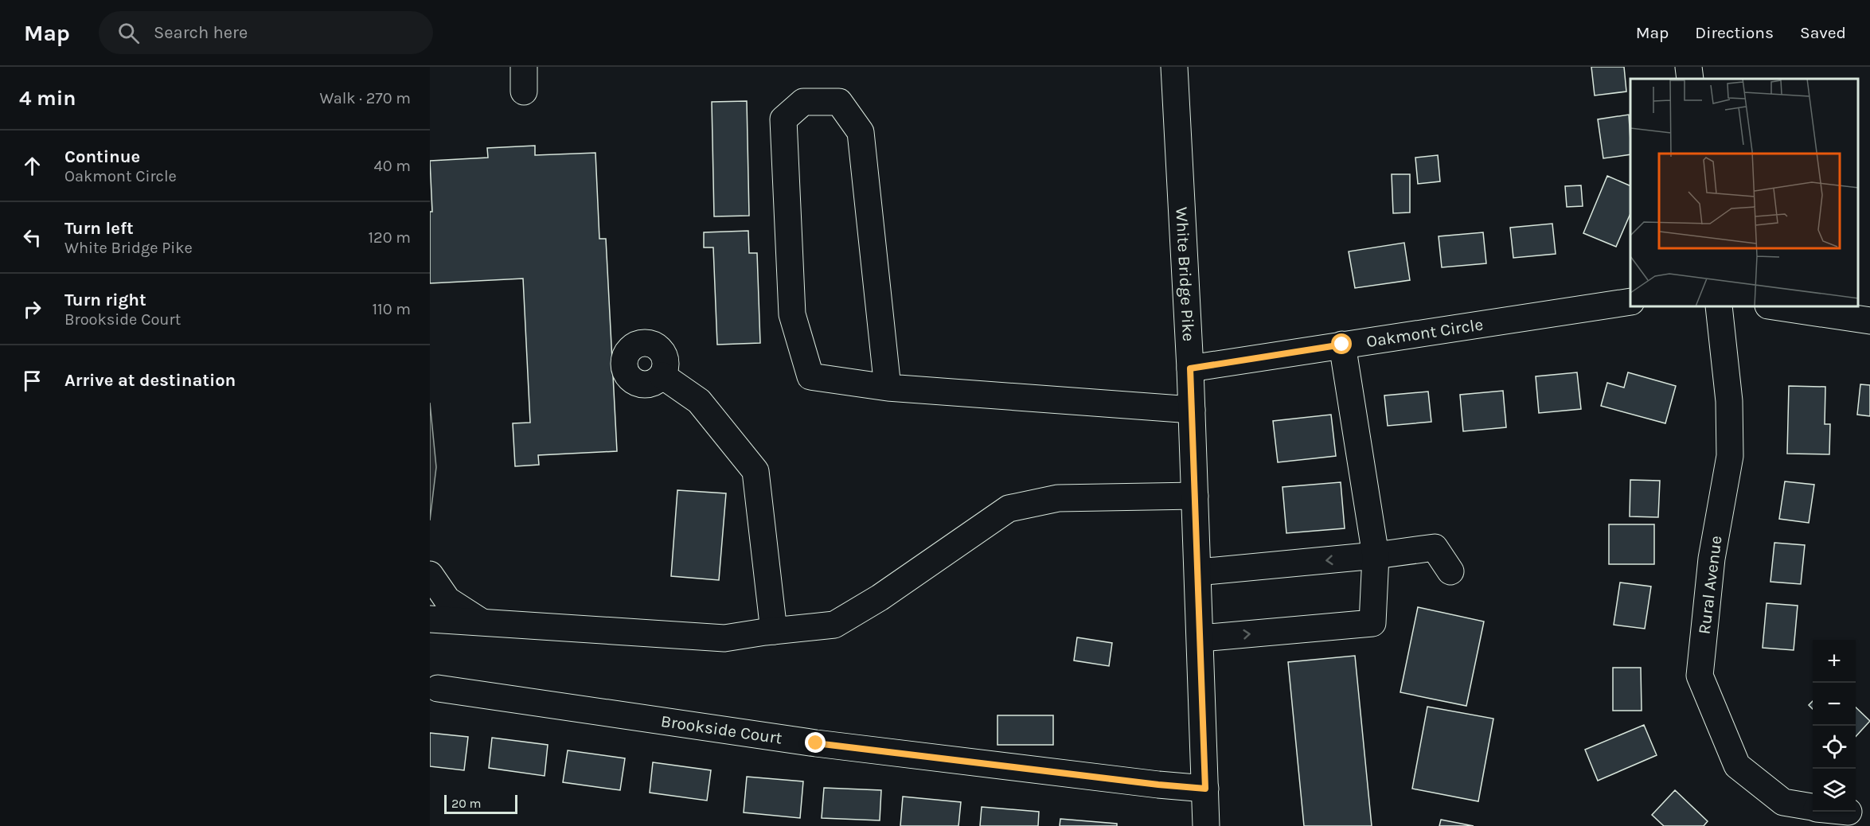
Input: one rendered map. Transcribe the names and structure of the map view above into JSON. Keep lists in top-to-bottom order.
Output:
{
  "streets": {
    "street": [
      "White Bridge Pike",
      "Oakmont Circle",
      "Rural Avenue",
      "Brookside Court"
    ]
  },
  "crossings": [
    ["White Bridge Pike", "Oakmont Circle"],
    ["White Bridge Pike", "Brookside Court"]
  ],
  "scale_bar": "20 m",
  "page": {
    "header": "Map",
    "search": "Search here",
    "nav": ["Map", "Directions", "Saved"],
    "heading": ["4 min", "Walk · 270 m"],
    "list": [
      ["Continue", "Oakmont Circle", "40 m"],
      ["Turn left", "White Bridge Pike", "120 m"],
      ["Turn right", "Brookside Court", "110 m"],
      "Arrive at destination"
    ],
    "map_buttons": ["+", "−"],
    "scale": "20 m"
  }
}
